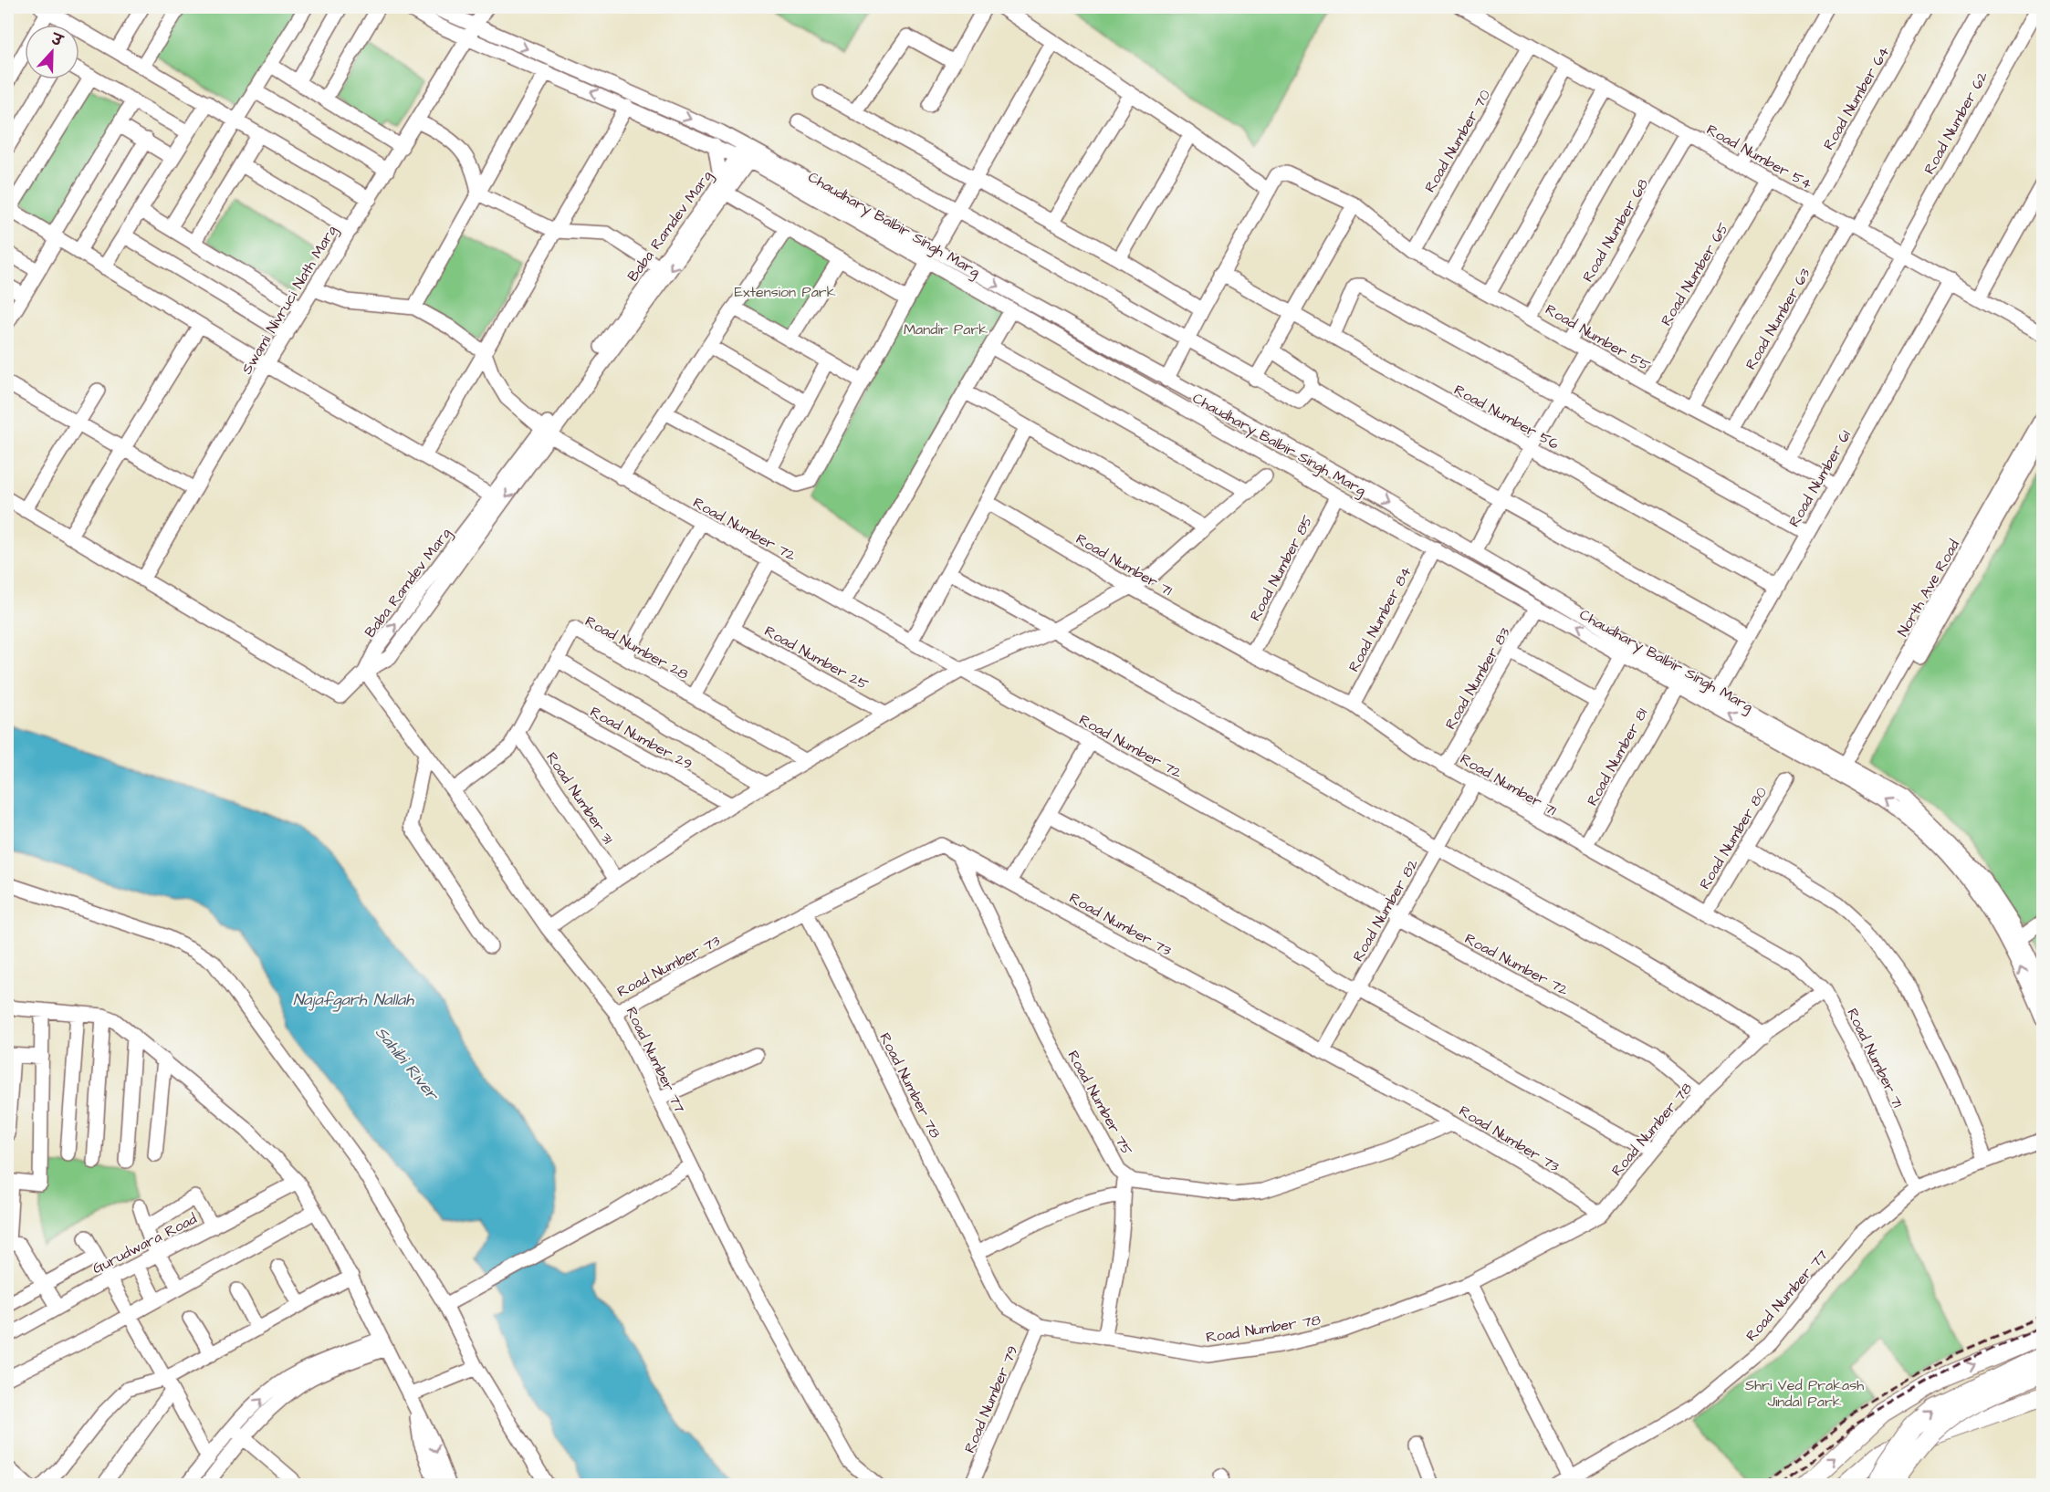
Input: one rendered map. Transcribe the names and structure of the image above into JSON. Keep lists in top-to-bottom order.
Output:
{
  "streets": {
    "street": [
      "Road Number 64",
      "Road Number 62",
      "Road Number 70",
      "Road Number 54",
      "Chaudhary Balbir Singh Marg",
      "Baba Ramdev Marg",
      "Road Number 68",
      "Road Number 65",
      "Swami Nivruci Nath Marg",
      "Road Number 63",
      "Road Number 55",
      "Road Number 56",
      "Road Number 61",
      "Road Number 72",
      "Road Number 71",
      "Road Number 85",
      "North Ave Road",
      "Road Number 84",
      "Road Number 28",
      "Road Number 25",
      "Road Number 83",
      "Road Number 29",
      "Road Number 81",
      "Road Number 31",
      "Road Number 80",
      "Road Number 82",
      "Road Number 73",
      "Road Number 77",
      "Road Number 78",
      "Road Number 75",
      "Gurudwara Road",
      "Road Number 79"
    ]
  },
  "crossings": [
    ["Road Number 64", "Road Number 54"],
    ["Road Number 64", "Road Number 55"],
    ["Road Number 62", "Road Number 54"],
    ["Road Number 62", "Road Number 55"],
    ["Road Number 70", "Road Number 54"],
    ["Road Number 70", "Road Number 55"],
    ["Road Number 54", "Road Number 68"],
    ["Road Number 54", "Road Number 65"],
    ["Road Number 54", "Road Number 63"],
    ["Road Number 54", "Road Number 61"],
    ["Chaudhary Balbir Singh Marg", "Baba Ramdev Marg"],
    ["Chaudhary Balbir Singh Marg", "Swami Nivruci Nath Marg"],
    ["Chaudhary Balbir Singh Marg", "Road Number 55"],
    ["Chaudhary Balbir Singh Marg", "Road Number 61"],
    ["Chaudhary Balbir Singh Marg", "Road Number 85"],
    ["Chaudhary Balbir Singh Marg", "North Ave Road"],
    ["Chaudhary Balbir Singh Marg", "Road Number 84"],
    ["Chaudhary Balbir Singh Marg", "Road Number 83"],
    ["Chaudhary Balbir Singh Marg", "Road Number 81"],
    ["Baba Ramdev Marg", "Road Number 72"],
    ["Baba Ramdev Marg", "Road Number 77"],
    ["Road Number 68", "Road Number 55"],
    ["Road Number 65", "Road Number 55"],
    ["Road Number 63", "Road Number 55"],
    ["Road Number 55", "Road Number 56"],
    ["Road Number 55", "Road Number 61"],
    ["Road Number 56", "Road Number 61"],
    ["Road Number 72", "Road Number 82"],
    ["Road Number 72", "Road Number 78"],
    ["Road Number 71", "Road Number 85"],
    ["Road Number 71", "Road Number 84"],
    ["Road Number 71", "Road Number 83"],
    ["Road Number 71", "Road Number 81"],
    ["Road Number 71", "Road Number 80"],
    ["Road Number 71", "Road Number 82"],
    ["Road Number 71", "Road Number 77"],
    ["Road Number 71", "Road Number 78"],
    ["Road Number 28", "Road Number 29"],
    ["Road Number 28", "Road Number 31"],
    ["Road Number 28", "Road Number 77"],
    ["Road Number 82", "Road Number 73"],
    ["Road Number 73", "Road Number 77"],
    ["Road Number 73", "Road Number 78"],
    ["Road Number 73", "Road Number 75"],
    ["Road Number 78", "Road Number 79"]
  ],
  "water": ["Najafgarh Nallah", "Sahibi River"],
  "parks": ["Extension Park", "Mandir Park", "Shri Ved Prakash Jindal Park"],
  "north": "top"
}
